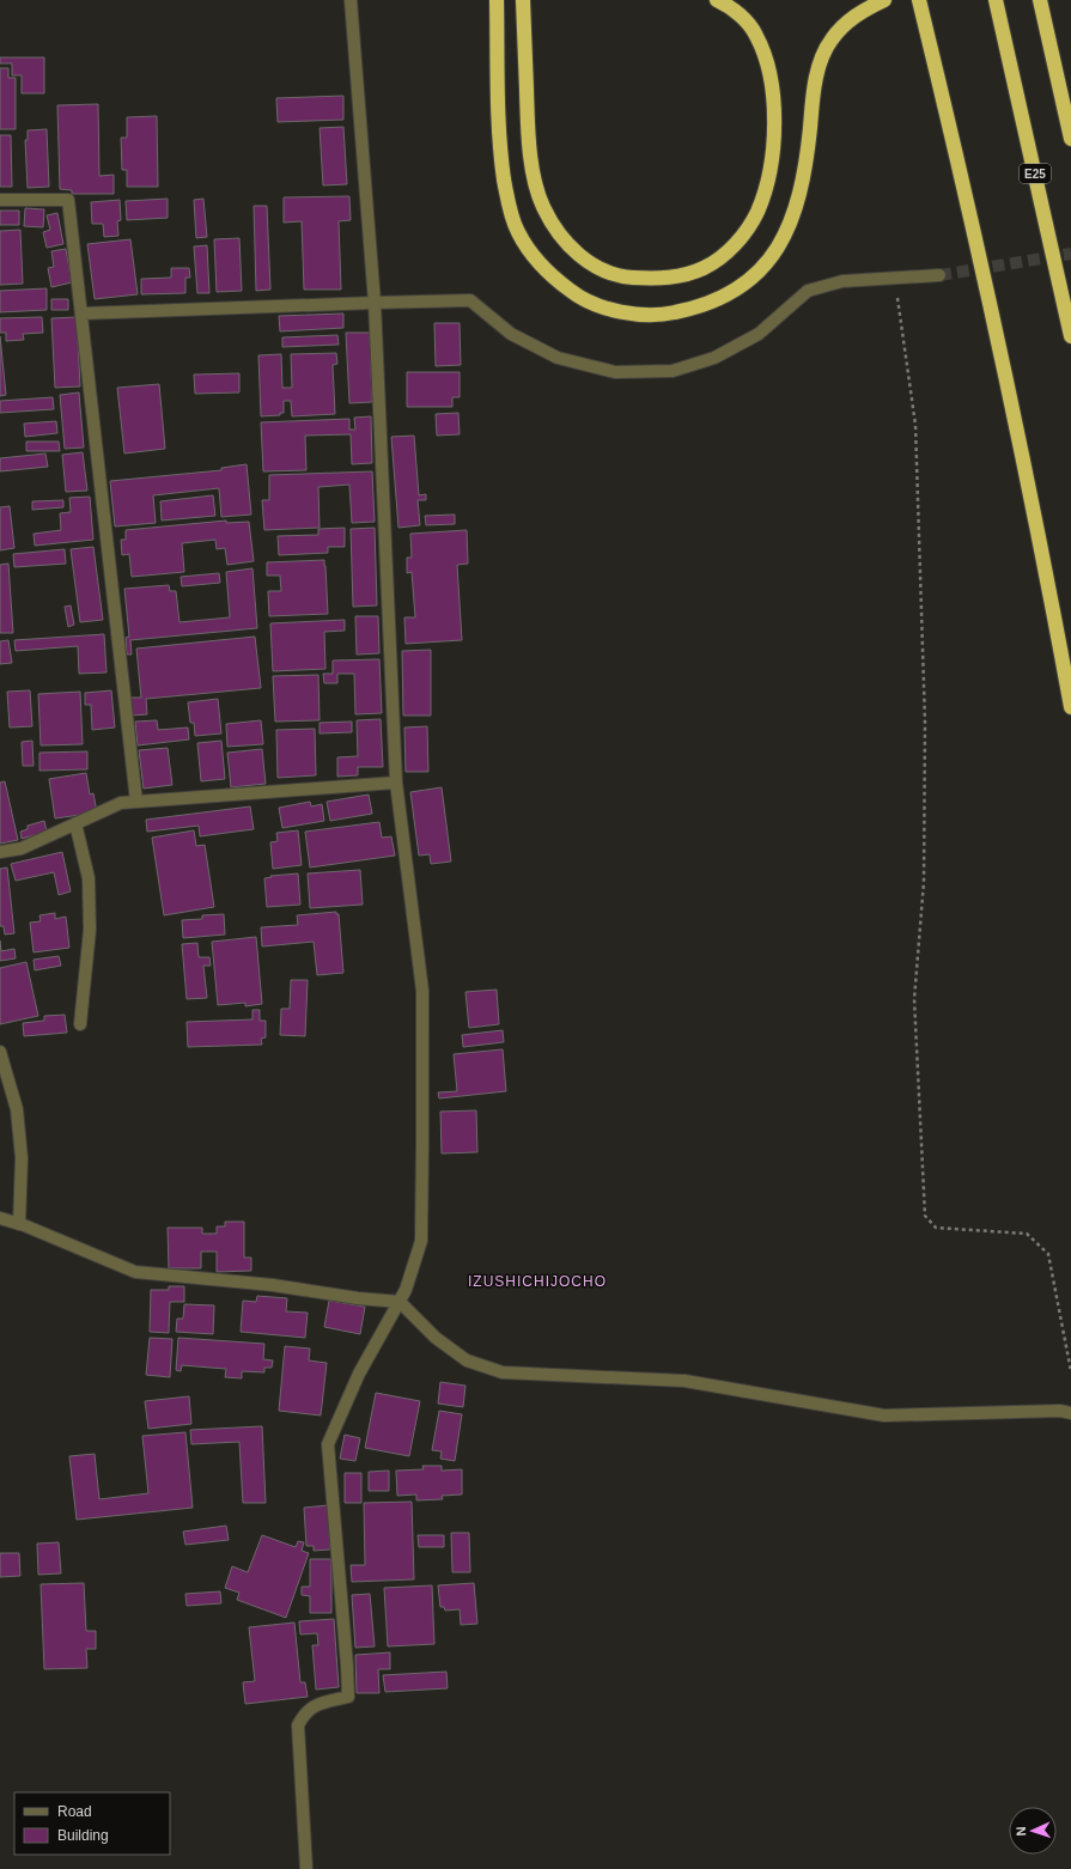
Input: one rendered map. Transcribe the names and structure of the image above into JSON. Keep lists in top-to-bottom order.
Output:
{
  "streets": {
    "highway": ["E25"]
  },
  "districts": ["IZUSHICHIJOCHO"],
  "legend": ["Road", "Building"],
  "north": "left"
}
